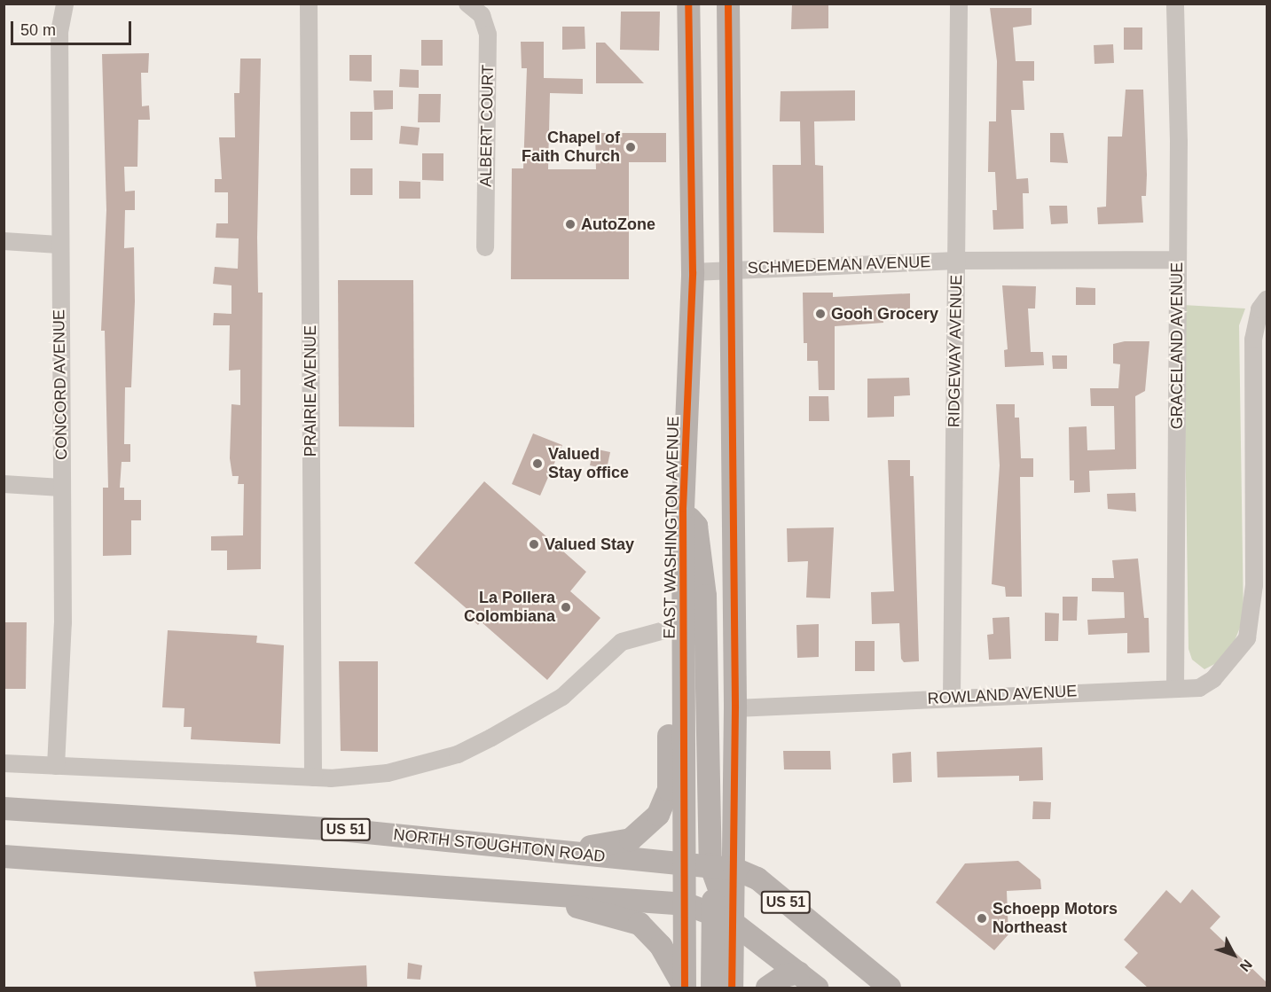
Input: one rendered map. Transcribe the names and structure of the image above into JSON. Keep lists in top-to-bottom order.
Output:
{
  "streets": {
    "main road": ["EAST WASHINGTON AVENUE", "US 51", "NORTH STOUGHTON ROAD"],
    "street": [
      "ALBERT COURT",
      "SCHMEDEMAN AVENUE",
      "GRACELAND AVENUE",
      "RIDGEWAY AVENUE",
      "CONCORD AVENUE",
      "PRAIRIE AVENUE",
      "ROWLAND AVENUE"
    ]
  },
  "crossings": [
    ["SCHMEDEMAN AVENUE", "GRACELAND AVENUE"],
    ["SCHMEDEMAN AVENUE", "RIDGEWAY AVENUE"],
    ["SCHMEDEMAN AVENUE", "EAST WASHINGTON AVENUE"],
    ["GRACELAND AVENUE", "ROWLAND AVENUE"],
    ["RIDGEWAY AVENUE", "ROWLAND AVENUE"],
    ["EAST WASHINGTON AVENUE", "US 51"],
    ["EAST WASHINGTON AVENUE", "NORTH STOUGHTON ROAD"]
  ],
  "places": [
    "Chapel of Faith Church",
    "AutoZone",
    "Gooh Grocery",
    "Valued Stay office",
    "Valued Stay",
    "La Pollera Colombiana",
    "Schoepp Motors Northeast"
  ],
  "scale_bar": "50 m",
  "north": "bottom right"
}
